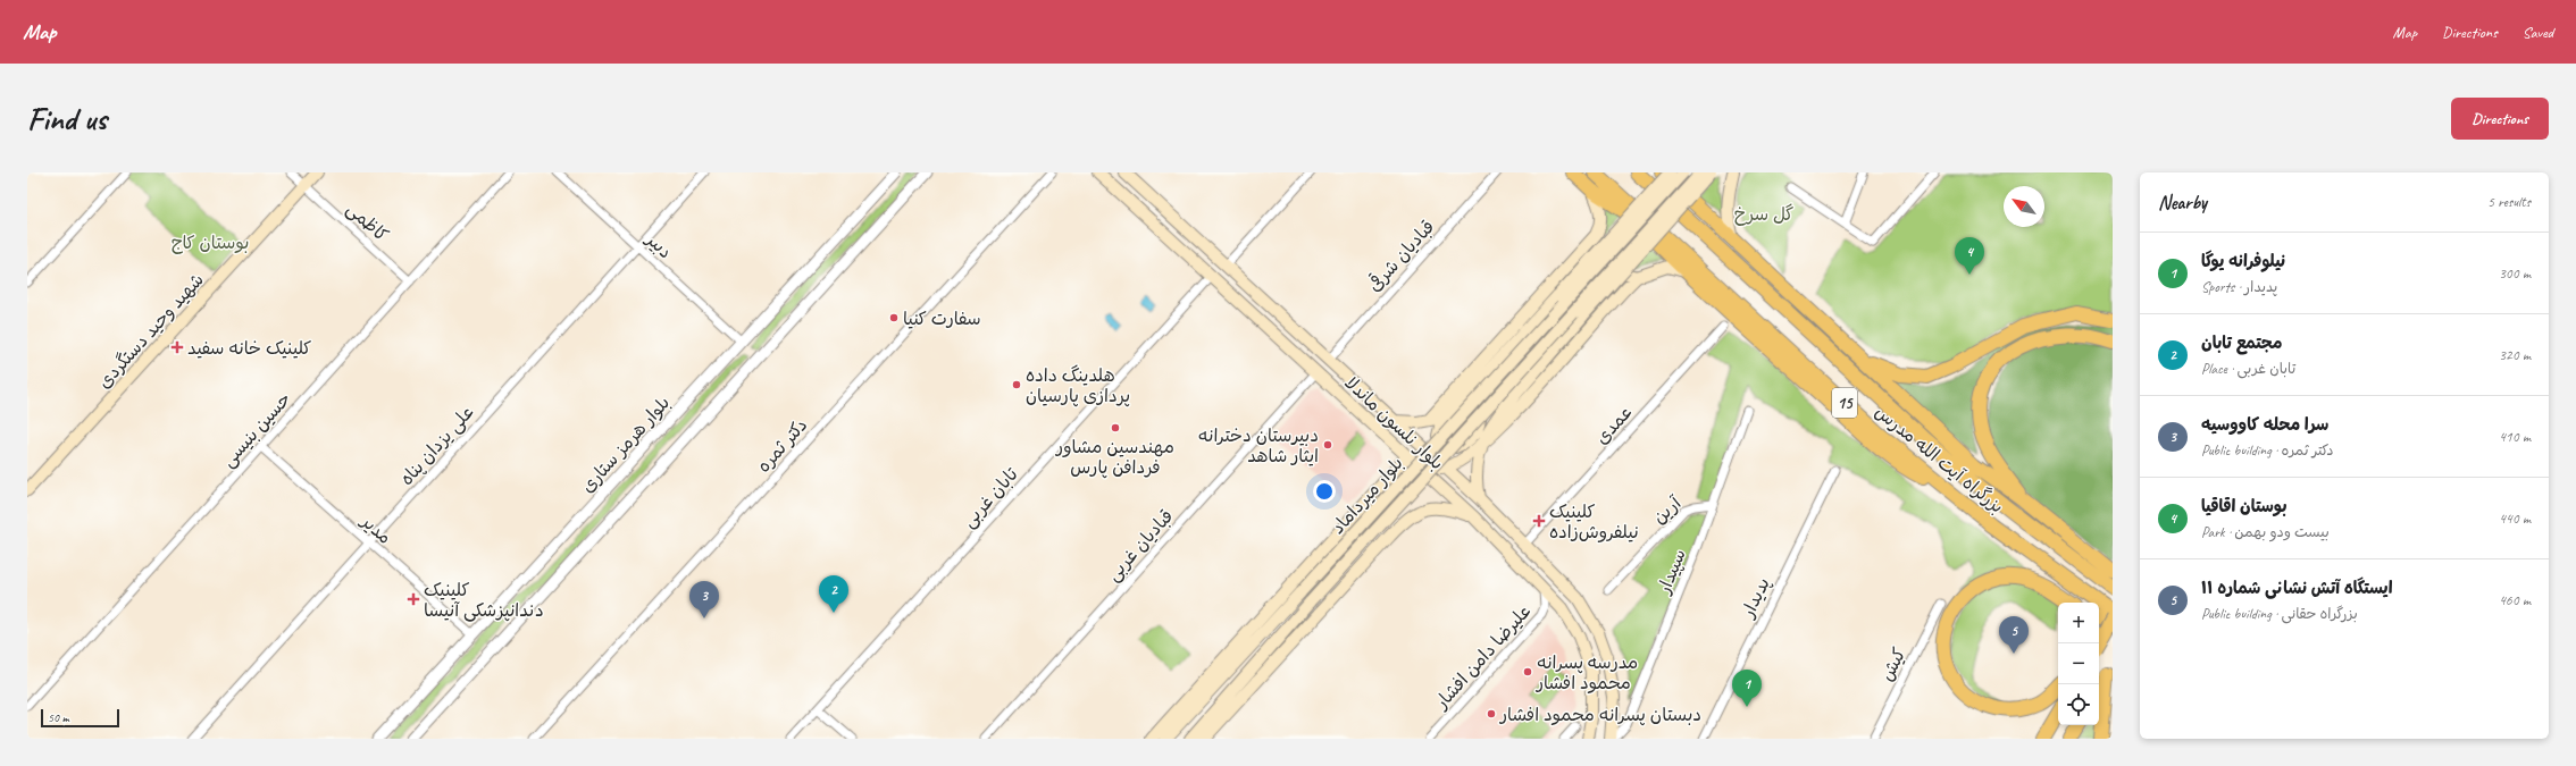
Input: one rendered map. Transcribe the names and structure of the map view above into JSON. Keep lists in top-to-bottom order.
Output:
{
  "streets": {
    "highway": ["15", "بزرگراه آیت الله مدرس"],
    "main road": ["شهید وحید دستگردی", "بلوار نلسون ماندلا", "بلوار میرداماد"],
    "street": [
      "کاظمی",
      "دبیر",
      "قبادیان شرقی",
      "عمدی",
      "حسین بنیسی",
      "بلوار هرمز ستاری",
      "علی یزدان پناه",
      "دکتر ثمره",
      "تابان غربی",
      "آرین",
      "مدیر",
      "قبادیان غربی",
      "سپیدار",
      "پدیدار",
      "علیرضا دامن افشار",
      "کیش"
    ]
  },
  "crossings": [
    ["کاظمی", "شهید وحید دستگردی"],
    ["کاظمی", "حسین بنیسی"],
    ["دبیر", "بلوار هرمز ستاری"],
    ["دبیر", "علی یزدان پناه"],
    ["قبادیان شرقی", "بلوار نلسون ماندلا"],
    ["بلوار نلسون ماندلا", "عمدی"],
    ["بلوار نلسون ماندلا", "تابان غربی"],
    ["بلوار نلسون ماندلا", "قبادیان غربی"],
    ["بلوار نلسون ماندلا", "سپیدار"],
    ["بلوار نلسون ماندلا", "علیرضا دامن افشار"],
    ["حسین بنیسی", "مدیر"],
    ["بلوار هرمز ستاری", "مدیر"],
    ["علی یزدان پناه", "مدیر"],
    ["آرین", "سپیدار"]
  ],
  "parks": ["گل سرخ", "بوستان کاج"],
  "places": {
    "other": [
      "سفارت کنیا",
      "هلدینگ داده پردازی پارسیان",
      "مهندسین مشاور فردافن پارس",
      "دبیرستان دخترانه ایثار شاهد",
      "مدرسه پسرانه محمود افشار",
      "دبستان پسرانه محمود افشار"
    ],
    "health": ["کلینیک خانه سفید", "کلینیک نیلفروش‌زاده", "کلینیک دندانپزشکی آنیسا"]
  },
  "scale_bar": "50 m",
  "north": "top left",
  "page": {
    "header": "Map",
    "nav": ["Map", "Directions", "Saved"],
    "buttons": "Directions",
    "title": "Find us",
    "heading": ["Nearby", "5 results"],
    "list": [
      {
        "mark": "1",
        "name": "نیلوفرانه یوگا",
        "note": "Sports · پدیدار",
        "value": "300 m"
      },
      {
        "mark": "2",
        "name": "مجتمع تابان",
        "note": "Place · تابان غربی",
        "value": "320 m"
      },
      {
        "mark": "3",
        "name": "سرا محله کاووسیه",
        "note": "Public building · دکتر ثمره",
        "value": "410 m"
      },
      {
        "mark": "4",
        "name": "بوستان اقاقیا",
        "note": "Park · بیست ودو بهمن",
        "value": "440 m"
      },
      {
        "mark": "5",
        "name": "ایستگاه آتش نشانی شماره ۱۱",
        "note": "Public building · بزرگراه حقانی",
        "value": "460 m"
      }
    ],
    "pins": [
      "4",
      "2",
      "3",
      "5",
      "1"
    ],
    "map_buttons": ["+", "−"],
    "scale": "50 m"
  }
}
